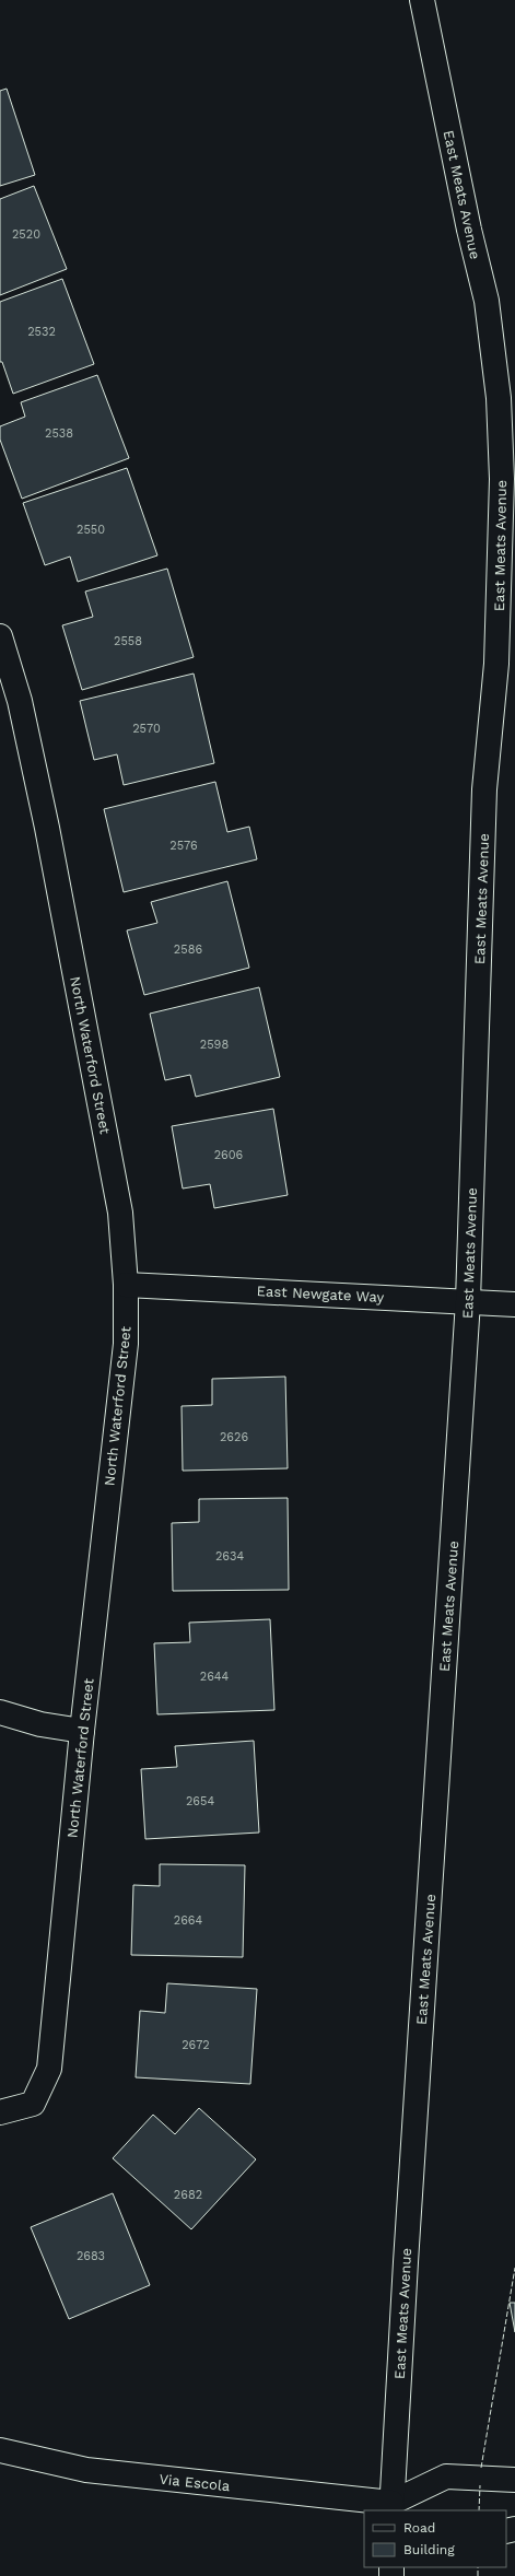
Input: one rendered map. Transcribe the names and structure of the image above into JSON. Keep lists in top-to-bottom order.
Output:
{
  "streets": {
    "street": [
      "East Meats Avenue",
      "North Waterford Street",
      "East Newgate Way",
      "Via Escola"
    ]
  },
  "crossings": [
    ["East Meats Avenue", "East Newgate Way"],
    ["East Meats Avenue", "Via Escola"],
    ["North Waterford Street", "East Newgate Way"]
  ],
  "house_numbers": [
    "2520",
    "2532",
    "2538",
    "2550",
    "2558",
    "2570",
    "2576",
    "2586",
    "2598",
    "2606",
    "2626",
    "2634",
    "2644",
    "2654",
    "2664",
    "2672",
    "2682",
    "2683"
  ],
  "legend": ["Road", "Building"]
}
